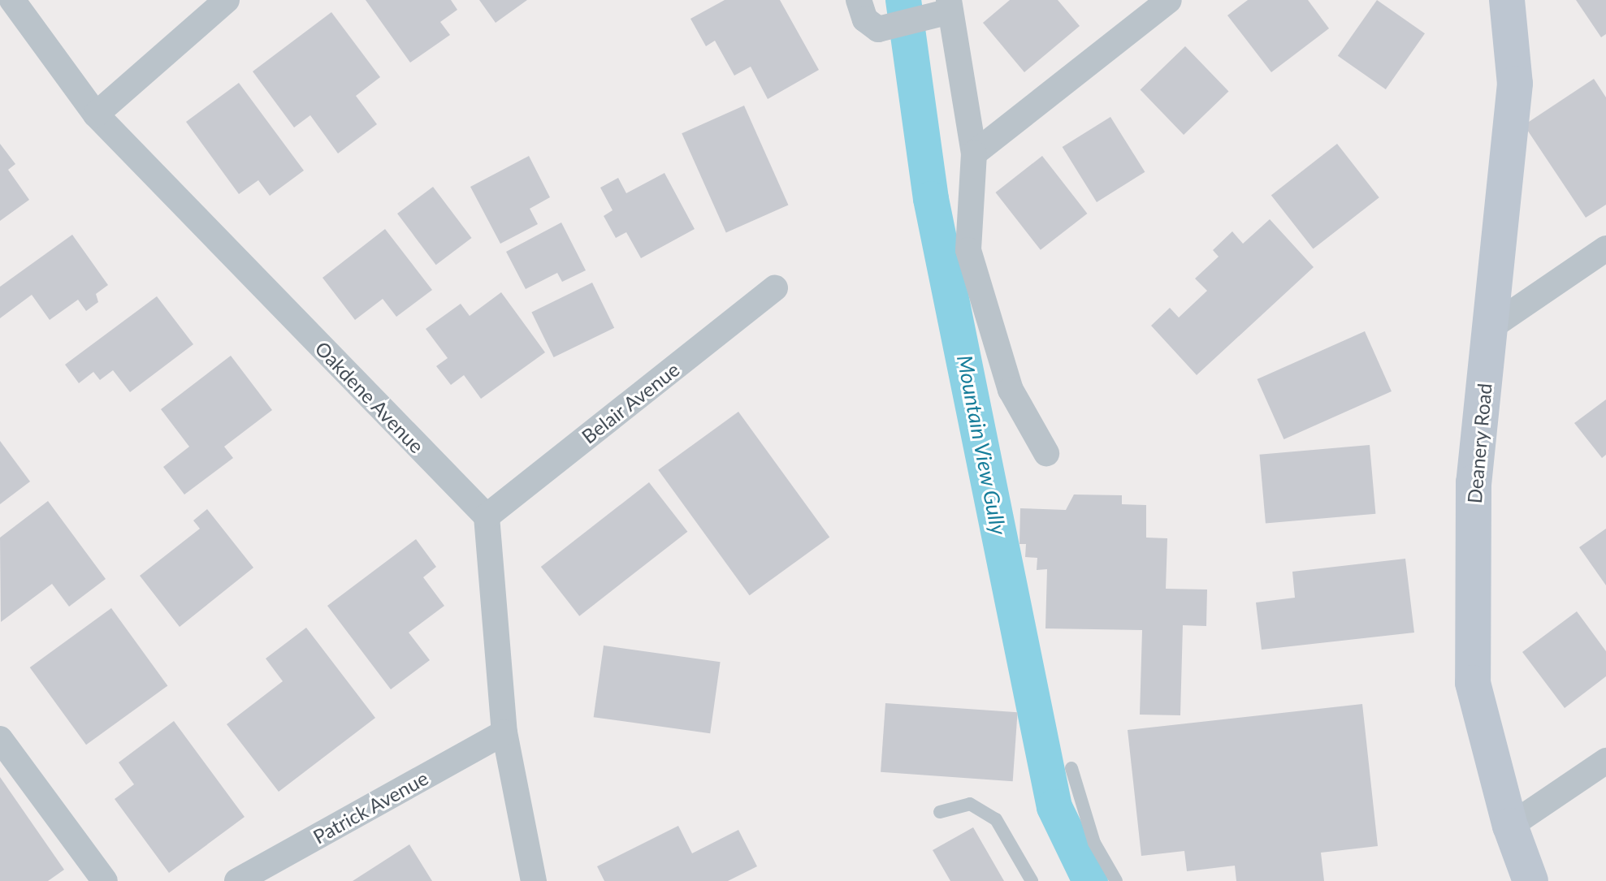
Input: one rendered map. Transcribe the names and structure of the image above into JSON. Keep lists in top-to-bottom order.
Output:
{
  "streets": {
    "street": [
      "Oakdene Avenue",
      "Belair Avenue",
      "Deanery Road",
      "Patrick Avenue"
    ]
  },
  "crossings": [
    ["Oakdene Avenue", "Belair Avenue"]
  ],
  "water": ["Mountain View Gully"]
}
